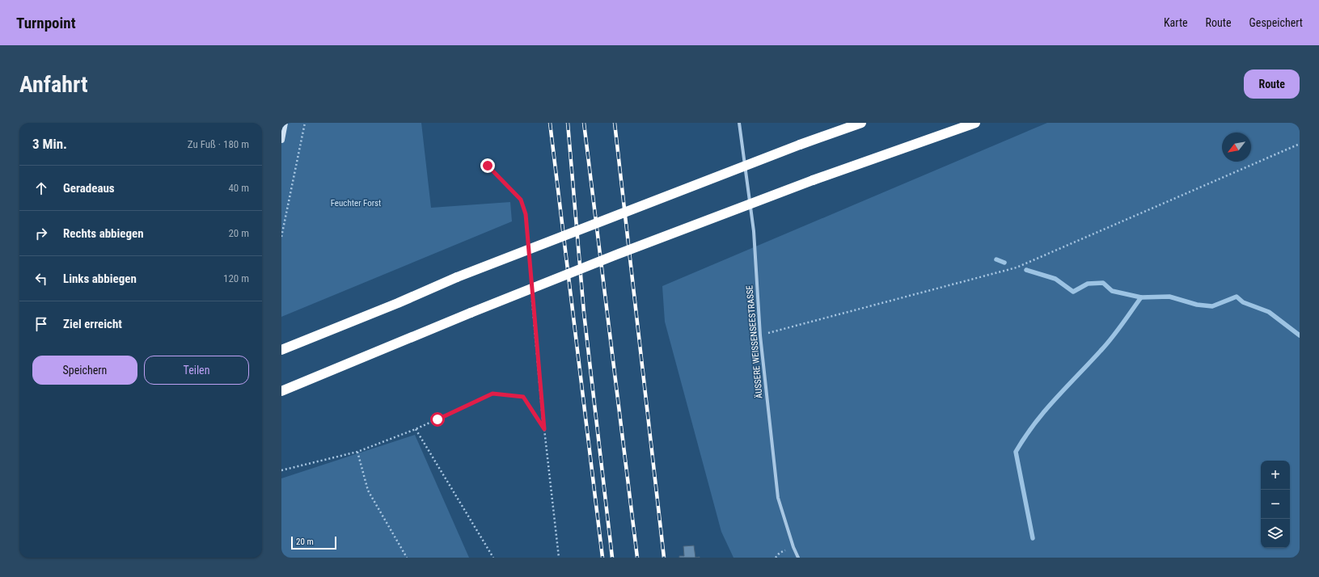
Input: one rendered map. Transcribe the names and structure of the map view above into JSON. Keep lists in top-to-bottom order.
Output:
{
  "streets": {
    "street": ["ÄUSSERE WEISSENSEESTRASSE"]
  },
  "parks": ["Feuchter Forst"],
  "scale_bar": "20 m",
  "north": "bottom left",
  "page": {
    "header": "Turnpoint",
    "nav": ["Karte", "Route", "Gespeichert"],
    "buttons": [
      "Route",
      ["Speichern", "Teilen"]
    ],
    "title": "Anfahrt",
    "heading": ["3 Min.", "Zu Fuß · 180 m"],
    "list": [
      ["Geradeaus", "40 m"],
      ["Rechts abbiegen", "20 m"],
      ["Links abbiegen", "120 m"],
      "Ziel erreicht"
    ],
    "map_buttons": ["+", "−"],
    "scale": "20 m"
  }
}
